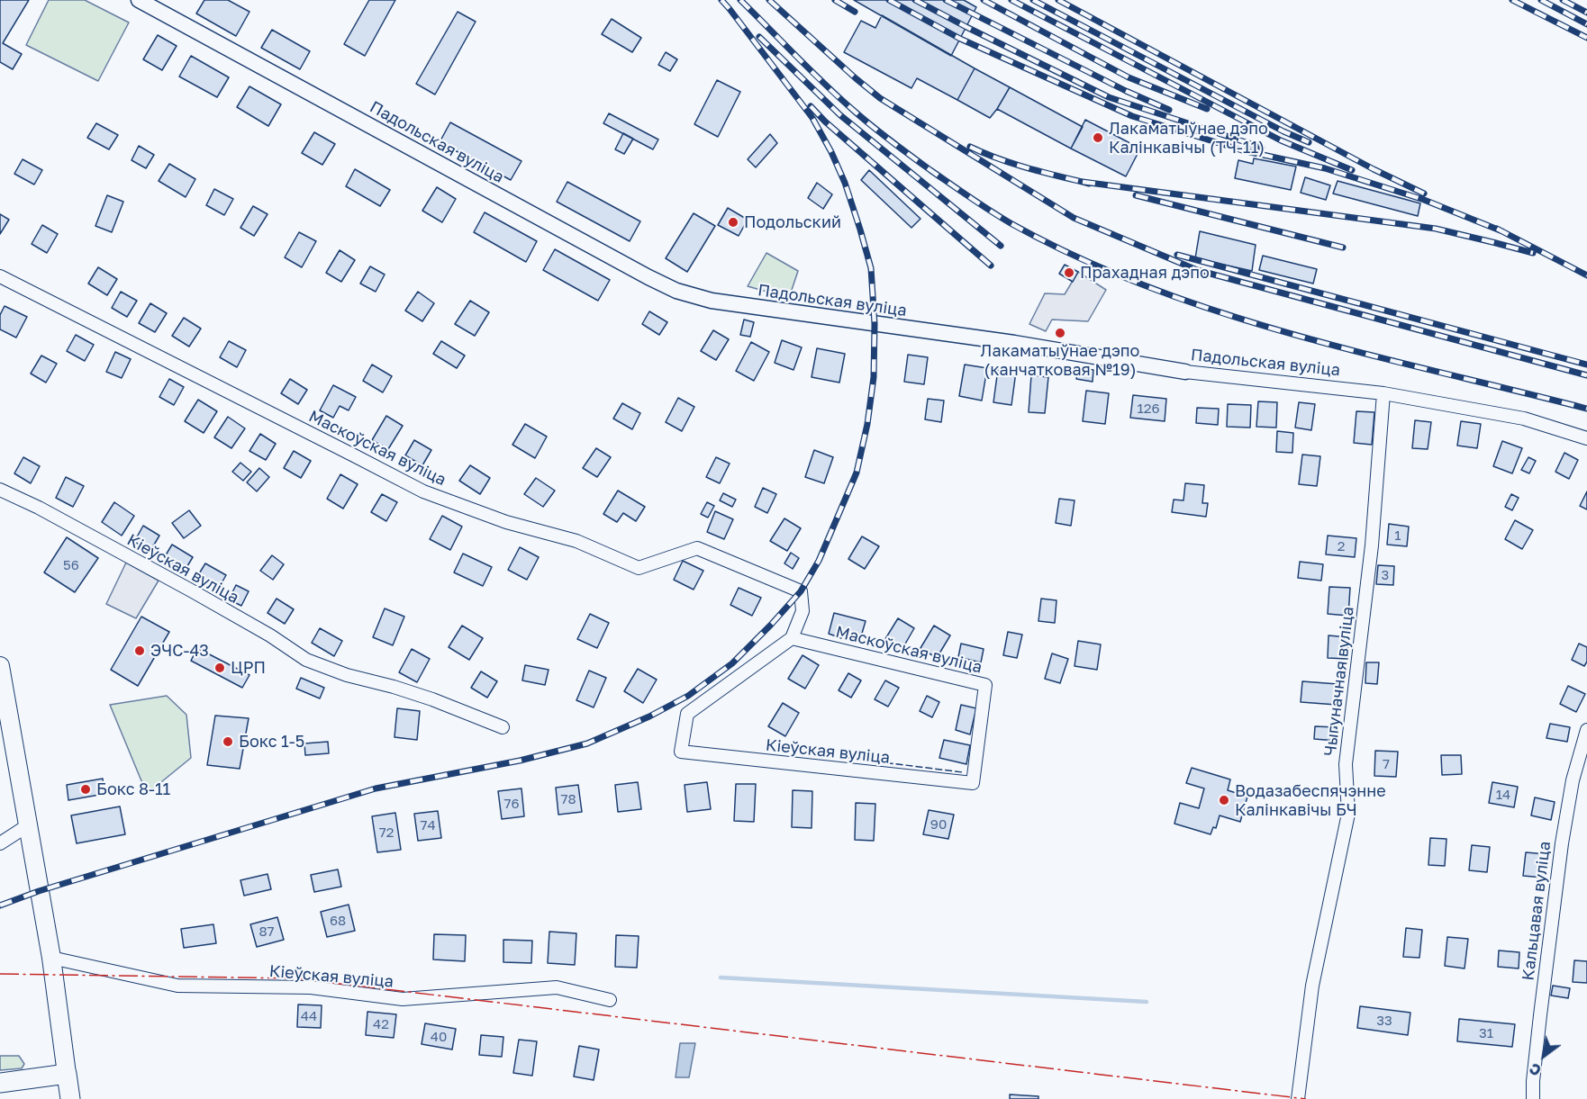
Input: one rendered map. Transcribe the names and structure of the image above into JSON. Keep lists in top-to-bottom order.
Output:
{
  "streets": {
    "street": [
      "Падольская вуліца",
      "Маскоўская вуліца",
      "Кіеўская вуліца",
      "Чыгуначная вуліца",
      "Кальцавая вуліца"
    ]
  },
  "crossings": [
    ["Падольская вуліца", "Чыгуначная вуліца"],
    ["Маскоўская вуліца", "Кіеўская вуліца"]
  ],
  "places": [
    "Лакаматыўнае дэпо Калінкавічы (ТЧ-11)",
    "Подольский",
    "Прахадная дэпо",
    "Лакаматыўнае дэпо (канчатковая №19)",
    "ЭЧС-43",
    "ЦРП",
    "Бокс 1-5",
    "Бокс 8-11",
    "Водазабеспячэнне Калінкавічы БЧ"
  ],
  "house_numbers": [
    "126",
    "1",
    "2",
    "56",
    "3",
    "7",
    "14",
    "78",
    "76",
    "90",
    "74",
    "72",
    "68",
    "87",
    "44",
    "33",
    "42",
    "31",
    "40"
  ],
  "north": "bottom left"
}
